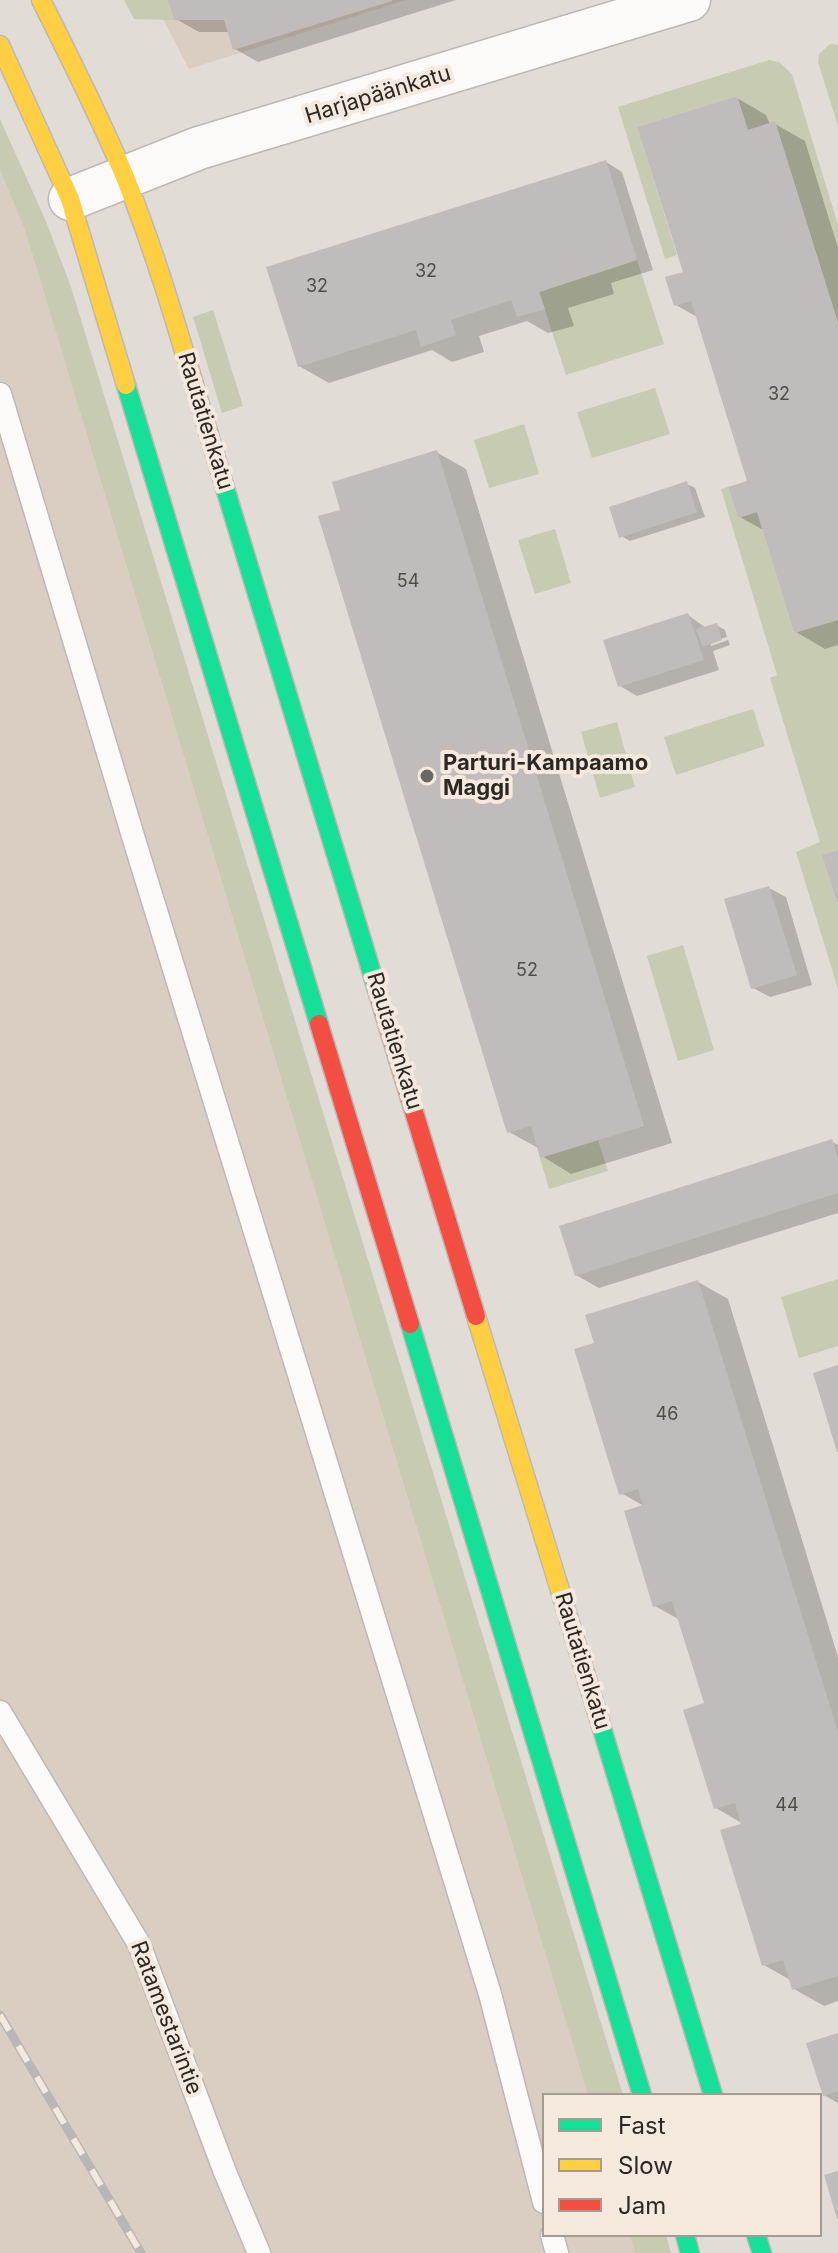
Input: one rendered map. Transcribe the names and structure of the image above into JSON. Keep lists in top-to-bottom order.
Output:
{
  "streets": {
    "main road": ["Rautatienkatu"],
    "street": ["Harjapäänkatu"],
    "lane": ["Ratamestarintie"]
  },
  "crossings": [
    ["Harjapäänkatu", "Rautatienkatu"]
  ],
  "places": ["Parturi-Kampaamo Maggi"],
  "house_numbers": [
    "32",
    "32",
    "32",
    "54",
    "52",
    "46",
    "44"
  ],
  "legend": ["Fast", "Slow", "Jam"]
}
